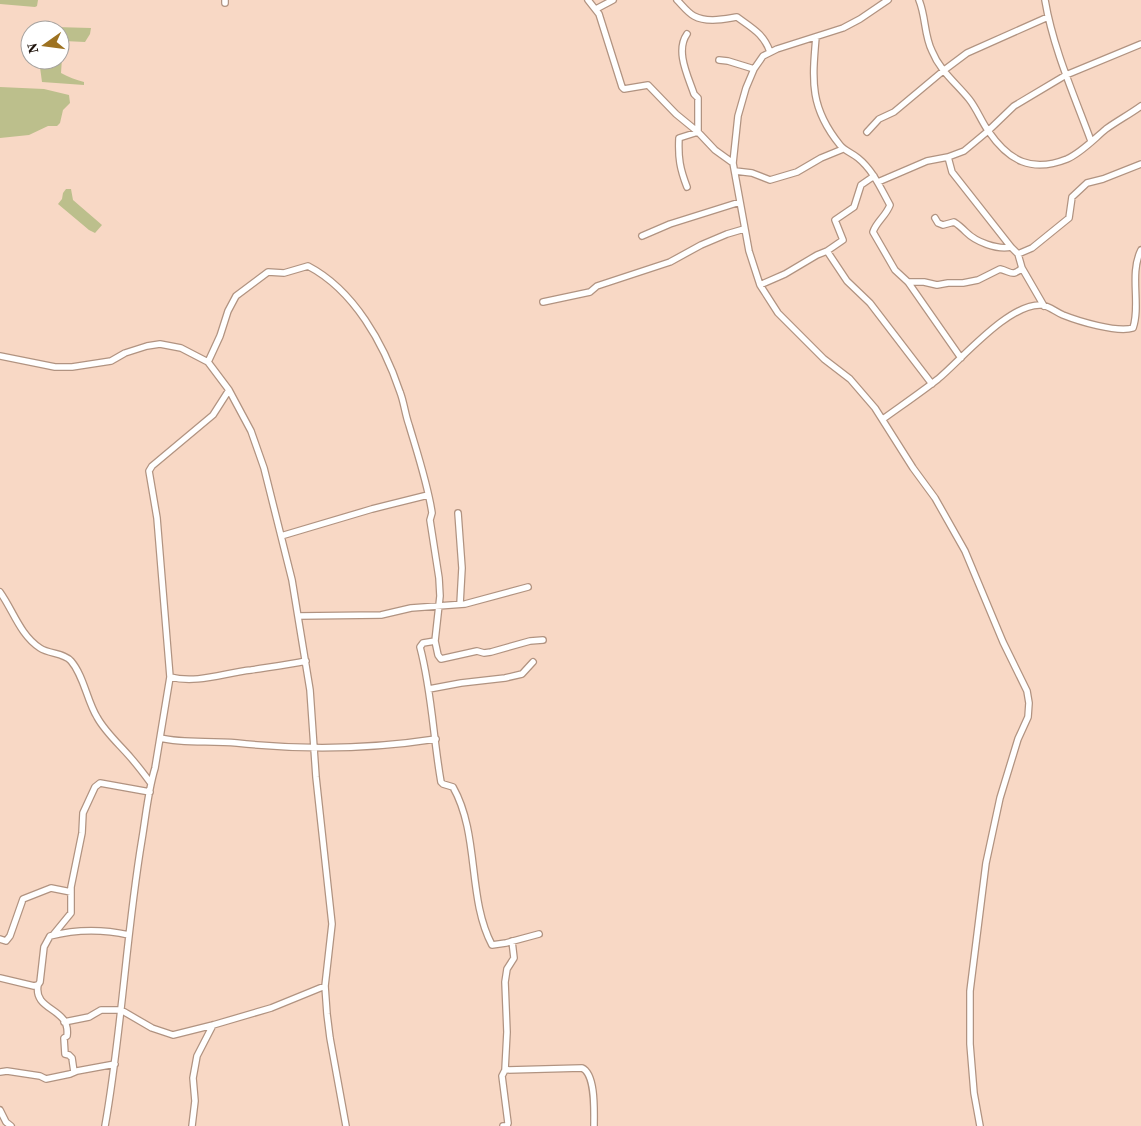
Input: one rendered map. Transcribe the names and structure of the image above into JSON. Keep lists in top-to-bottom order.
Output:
{
  "north": "left"
}
